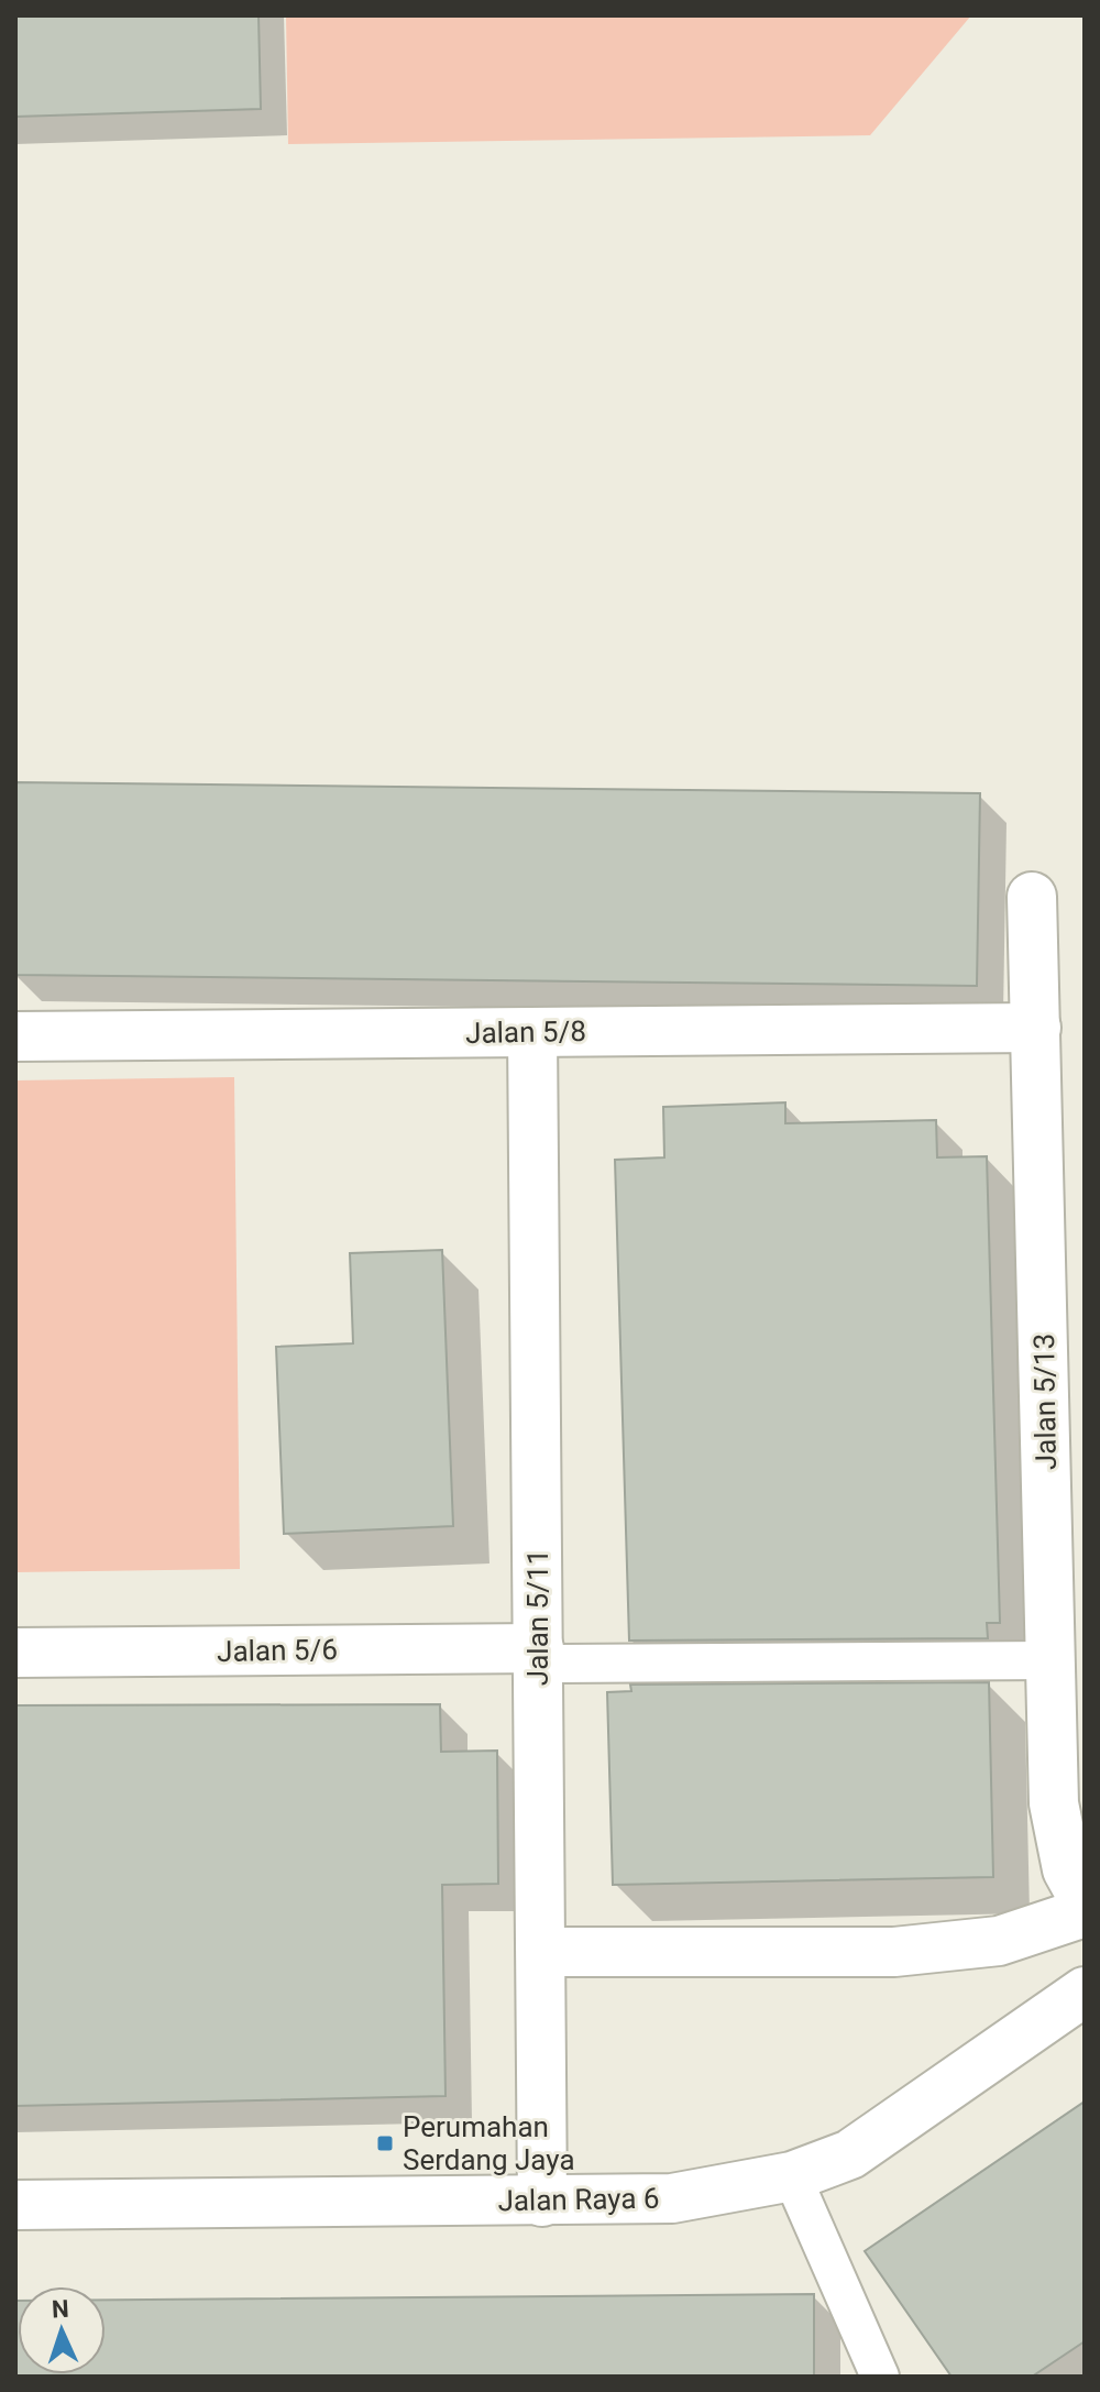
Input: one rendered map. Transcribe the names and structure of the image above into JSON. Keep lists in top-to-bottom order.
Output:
{
  "streets": {
    "street": [
      "Jalan 5/8",
      "Jalan 5/13",
      "Jalan 5/11",
      "Jalan 5/6",
      "Jalan Raya 6"
    ]
  },
  "crossings": [
    ["Jalan 5/8", "Jalan 5/13"],
    ["Jalan 5/8", "Jalan 5/11"],
    ["Jalan 5/11", "Jalan 5/6"],
    ["Jalan 5/11", "Jalan Raya 6"]
  ],
  "places": {
    "transit": ["Perumahan Serdang Jaya"]
  },
  "north": "top"
}
